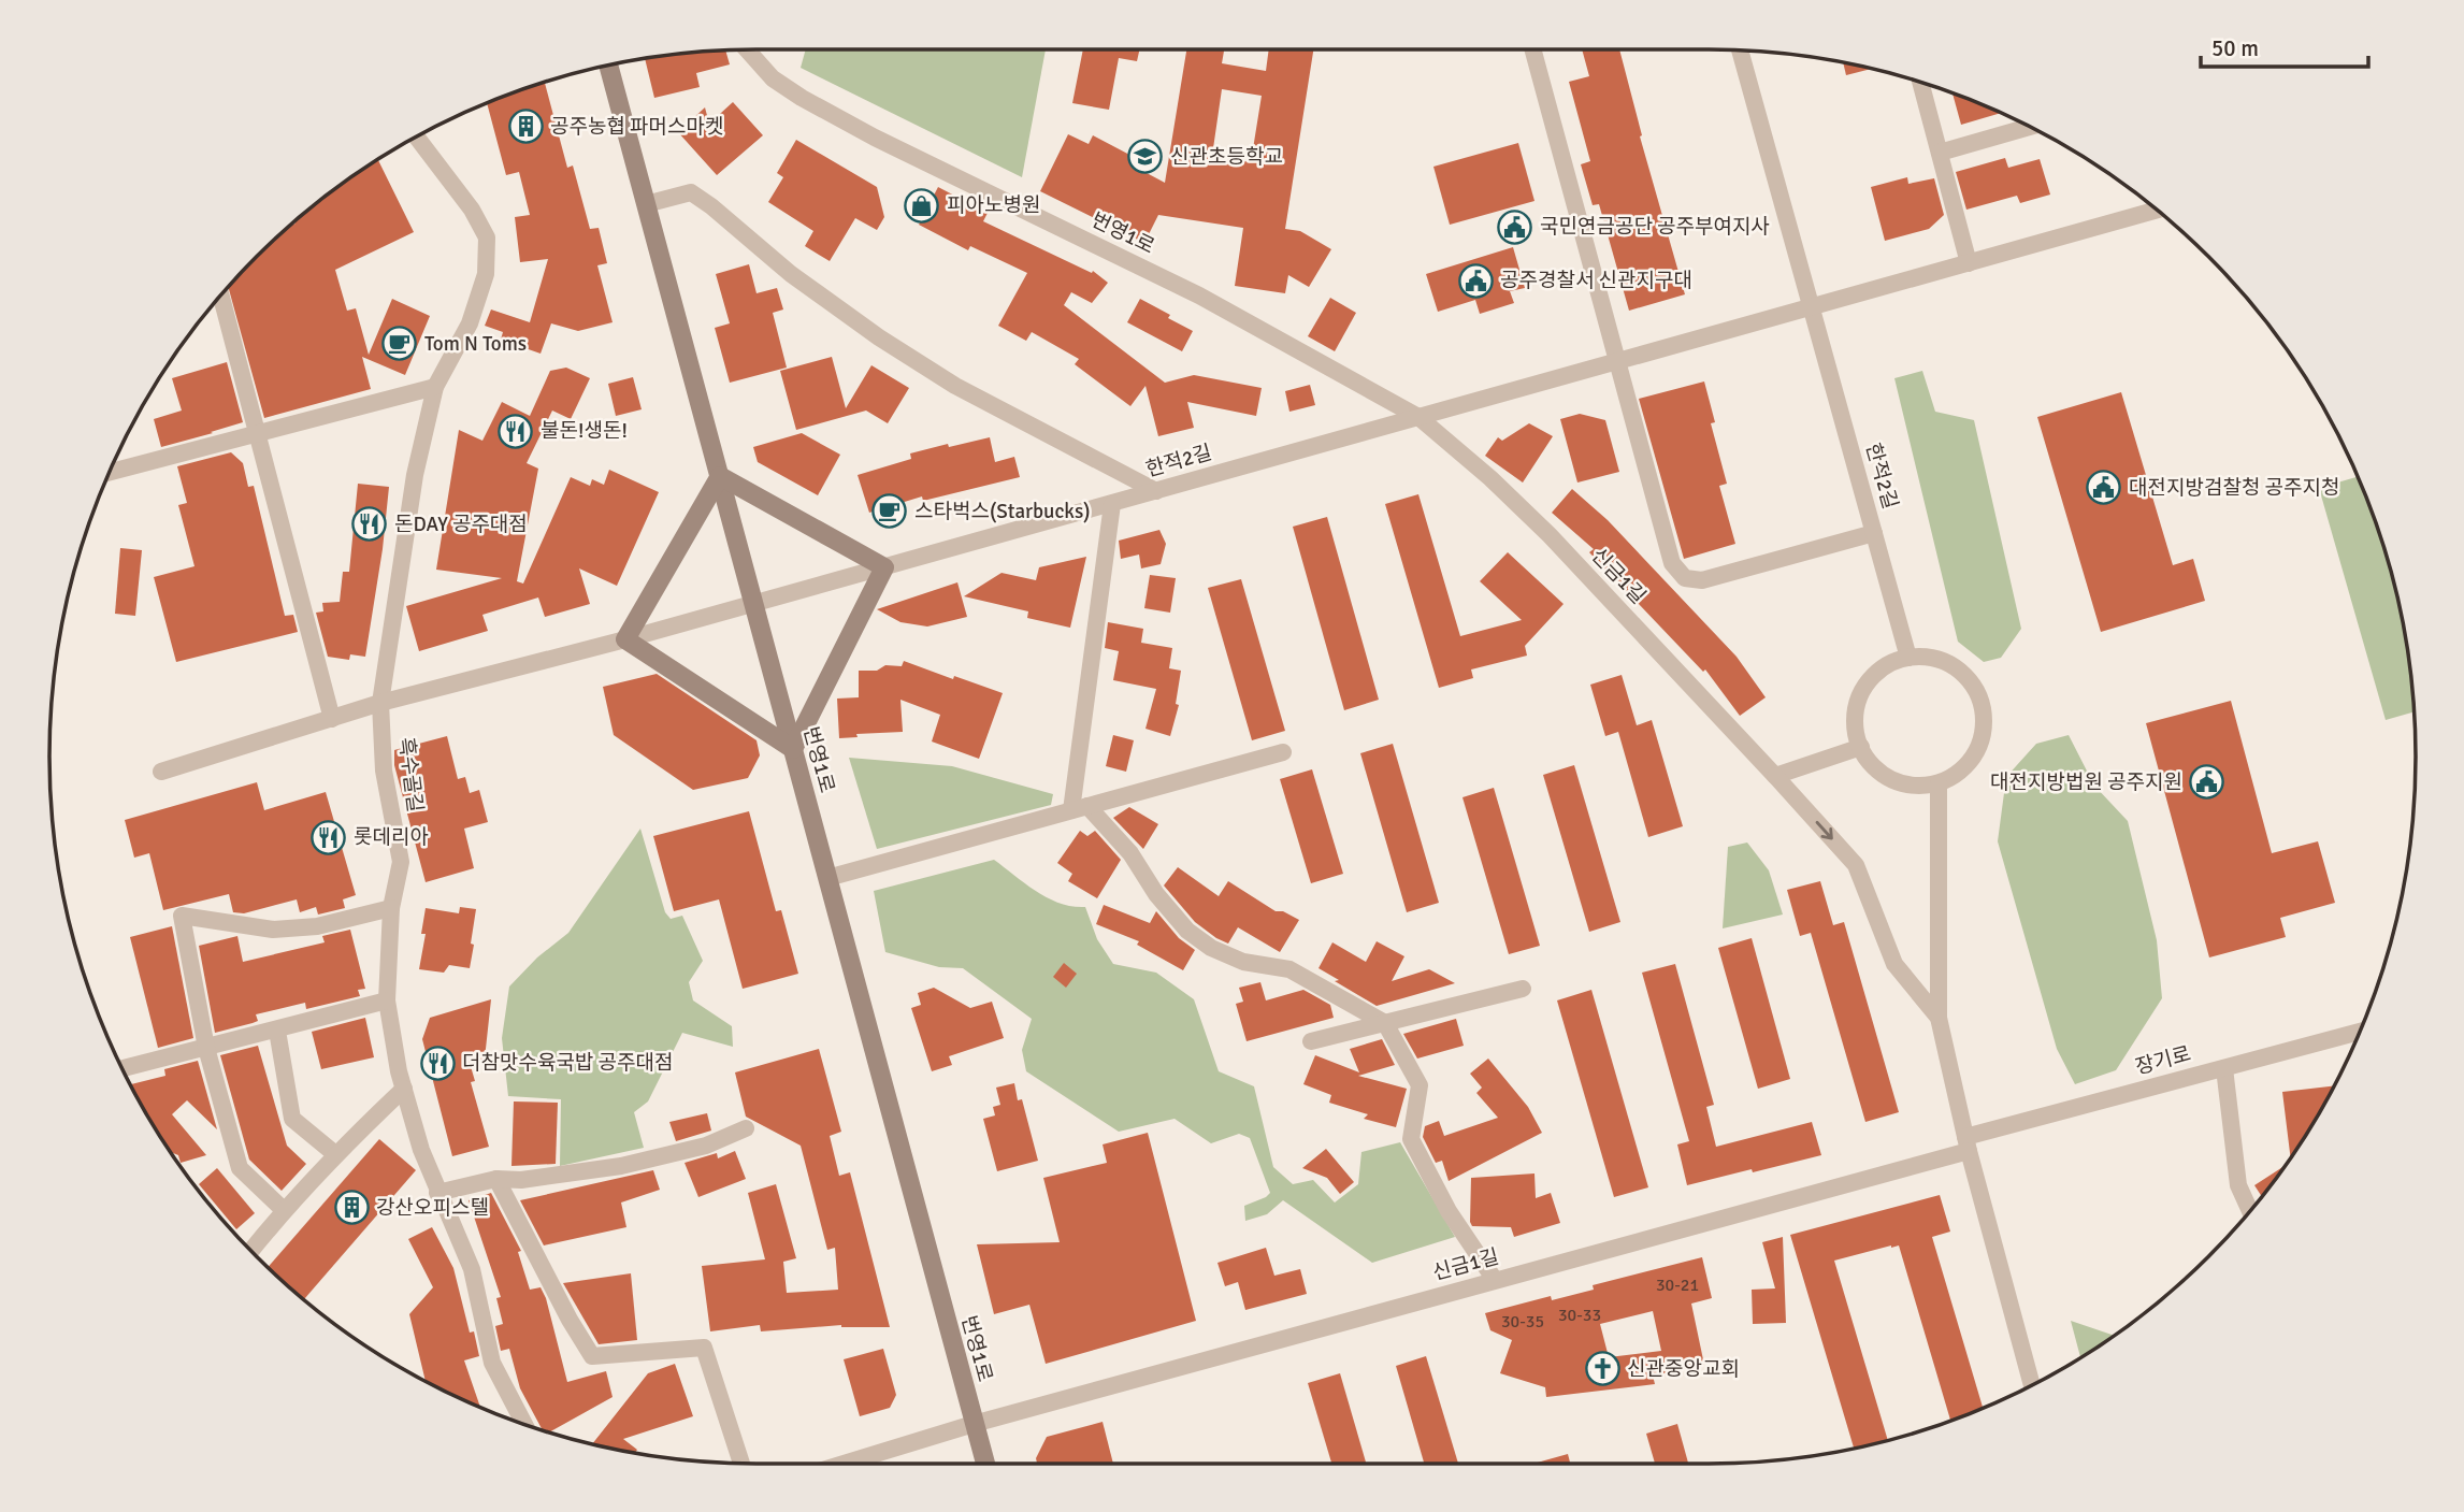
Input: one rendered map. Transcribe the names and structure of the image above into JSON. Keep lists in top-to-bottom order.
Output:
{
  "streets": {
    "main road": ["번영1로"],
    "street": [
      "한적2길",
      "신금1길",
      "흑수골길",
      "장기로"
    ]
  },
  "crossings": [
    ["번영1로", "한적2길"],
    ["번영1로", "신금1길"],
    ["한적2길", "신금1길"],
    ["한적2길", "흑수골길"],
    ["신금1길", "장기로"]
  ],
  "places": {
    "building": ["공주농협 파머스마켓", "강산오피스텔"],
    "school or university": ["신관초등학교"],
    "shop": ["피아노병원"],
    "public building": [
      "국민연금공단 공주부여지사",
      "공주경찰서 신관지구대",
      "대전지방검찰청 공주지청",
      "대전지방법원 공주지원"
    ],
    "cafe": ["Tom N Toms", "스타벅스(Starbucks)"],
    "restaurant": [
      "불돈!생돈!",
      "돈DAY 공주대점",
      "롯데리아",
      "더참맛수육국밥 공주대점"
    ],
    "church": ["신관중앙교회"]
  },
  "house_numbers": ["30-21", "30-33", "30-35"],
  "scale_bar": "50 m"
}
